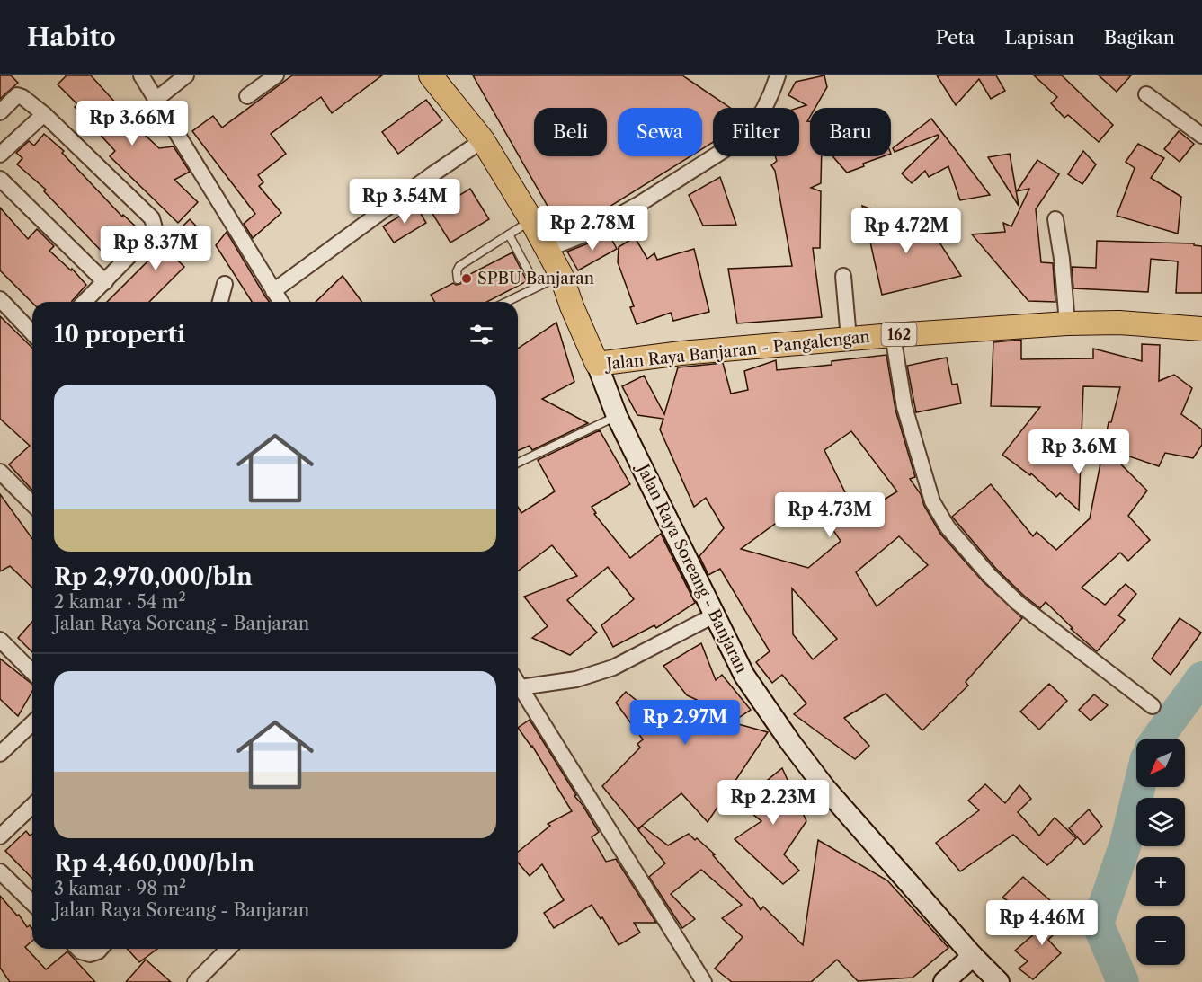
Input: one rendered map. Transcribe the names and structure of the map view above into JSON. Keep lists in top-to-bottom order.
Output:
{
  "streets": {
    "main road": ["162", "Jalan Raya Banjaran - Pangalengan", "Jalan Raya Soreang - Banjaran"]
  },
  "crossings": [
    ["Jalan Raya Banjaran - Pangalengan", "Jalan Raya Soreang - Banjaran"]
  ],
  "places": ["SPBU Banjaran"],
  "north": "bottom left",
  "page": {
    "header": "Habito",
    "nav": ["Peta", "Lapisan", "Bagikan"],
    "price": [
      "Rp 3.66M",
      "Rp 3.54M",
      "Rp 2.78M",
      "Rp 4.72M",
      "Rp 8.37M",
      "Rp 3.6M",
      "Rp 4.73M",
      "Rp 2.97M",
      "Rp 2.23M",
      "Rp 4.46M"
    ],
    "chip": [
      "Beli",
      "Sewa",
      "Filter",
      "Baru"
    ],
    "heading": "10 properti",
    "list": [
      {
        "name": "Rp 2,970,000/bln",
        "note": "2 kamar · 54 m² · Jalan Raya Soreang - Banjaran"
      },
      {
        "name": "Rp 4,460,000/bln",
        "note": "3 kamar · 98 m² · Jalan Raya Soreang - Banjaran"
      }
    ],
    "map_buttons": ["+", "−"]
  }
}
